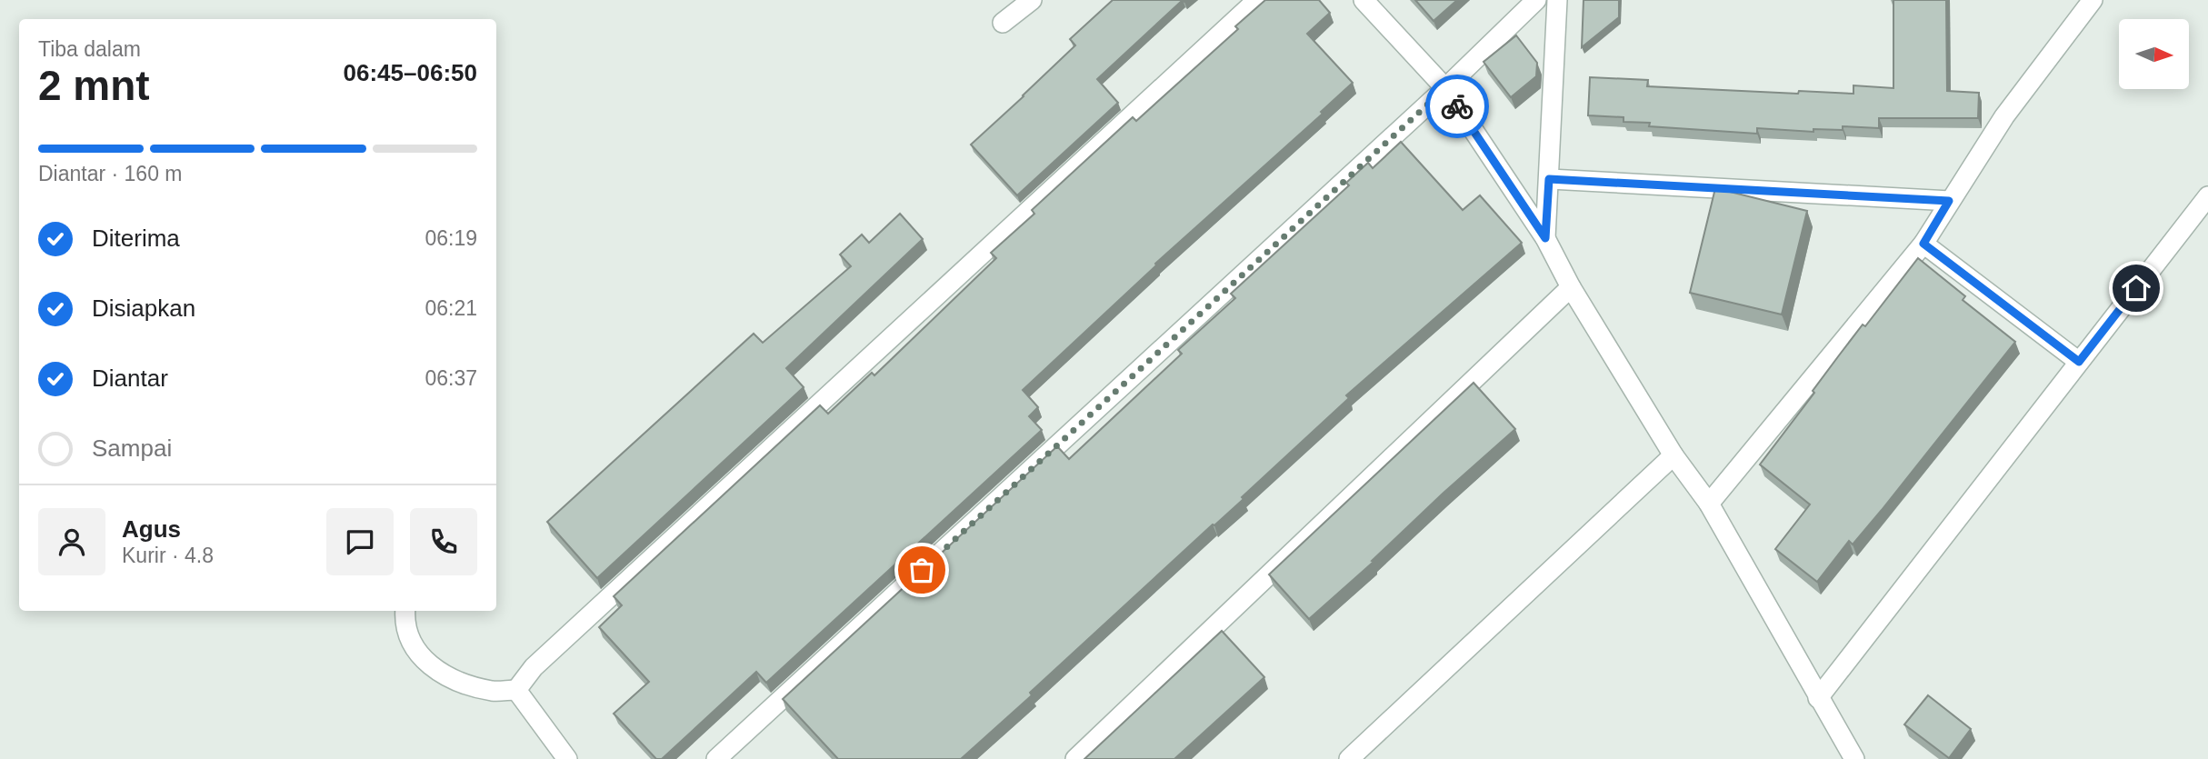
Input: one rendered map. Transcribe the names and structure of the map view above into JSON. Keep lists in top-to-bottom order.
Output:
{
  "north": "right",
  "page": {
    "heading": ["2 mnt", "Tiba dalam", "06:45–06:50"],
    "panel": ["Agus", "Kurir · 4.8"],
    "bar": "Diantar · 160 m",
    "list": [
      ["Diterima", "06:19"],
      ["Disiapkan", "06:21"],
      ["Diantar", "06:37"],
      "Sampai"
    ]
  }
}
